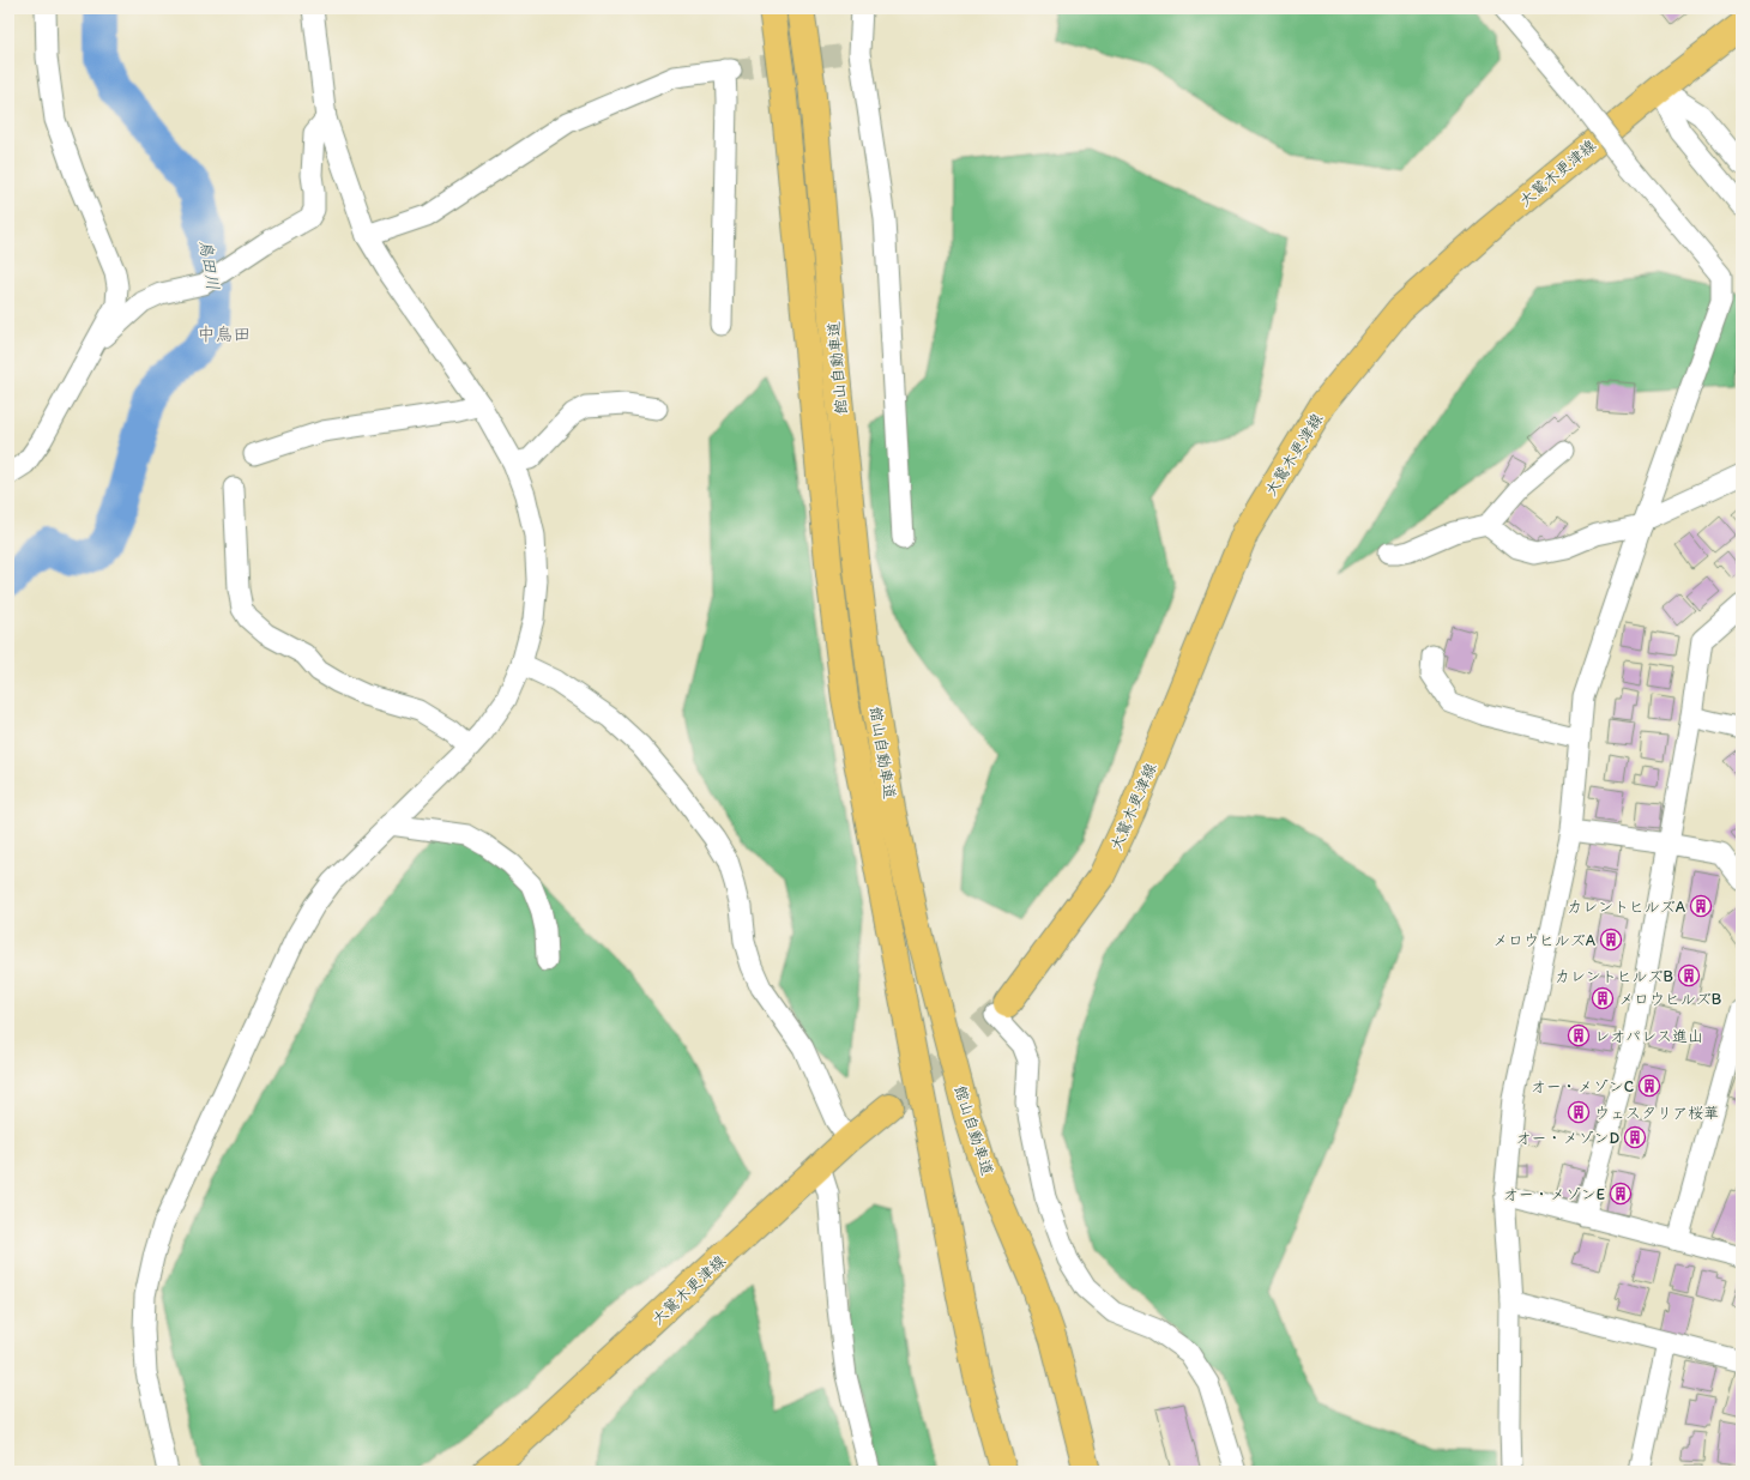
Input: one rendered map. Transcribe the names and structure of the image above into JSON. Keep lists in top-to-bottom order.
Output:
{
  "streets": {
    "main road": ["大鷲木更津線", "館山自動車道"]
  },
  "districts": ["中烏田"],
  "water": ["鳥田川"],
  "places": {
    "building": [
      "カレントヒルズA",
      "メロウヒルズA",
      "カレントヒルズB",
      "メロウヒルズB",
      "レオパレス進山",
      "オー・メゾンC",
      "ウェスタリア桜華",
      "オー・メゾンD",
      "オー・メゾンE"
    ]
  }
}
